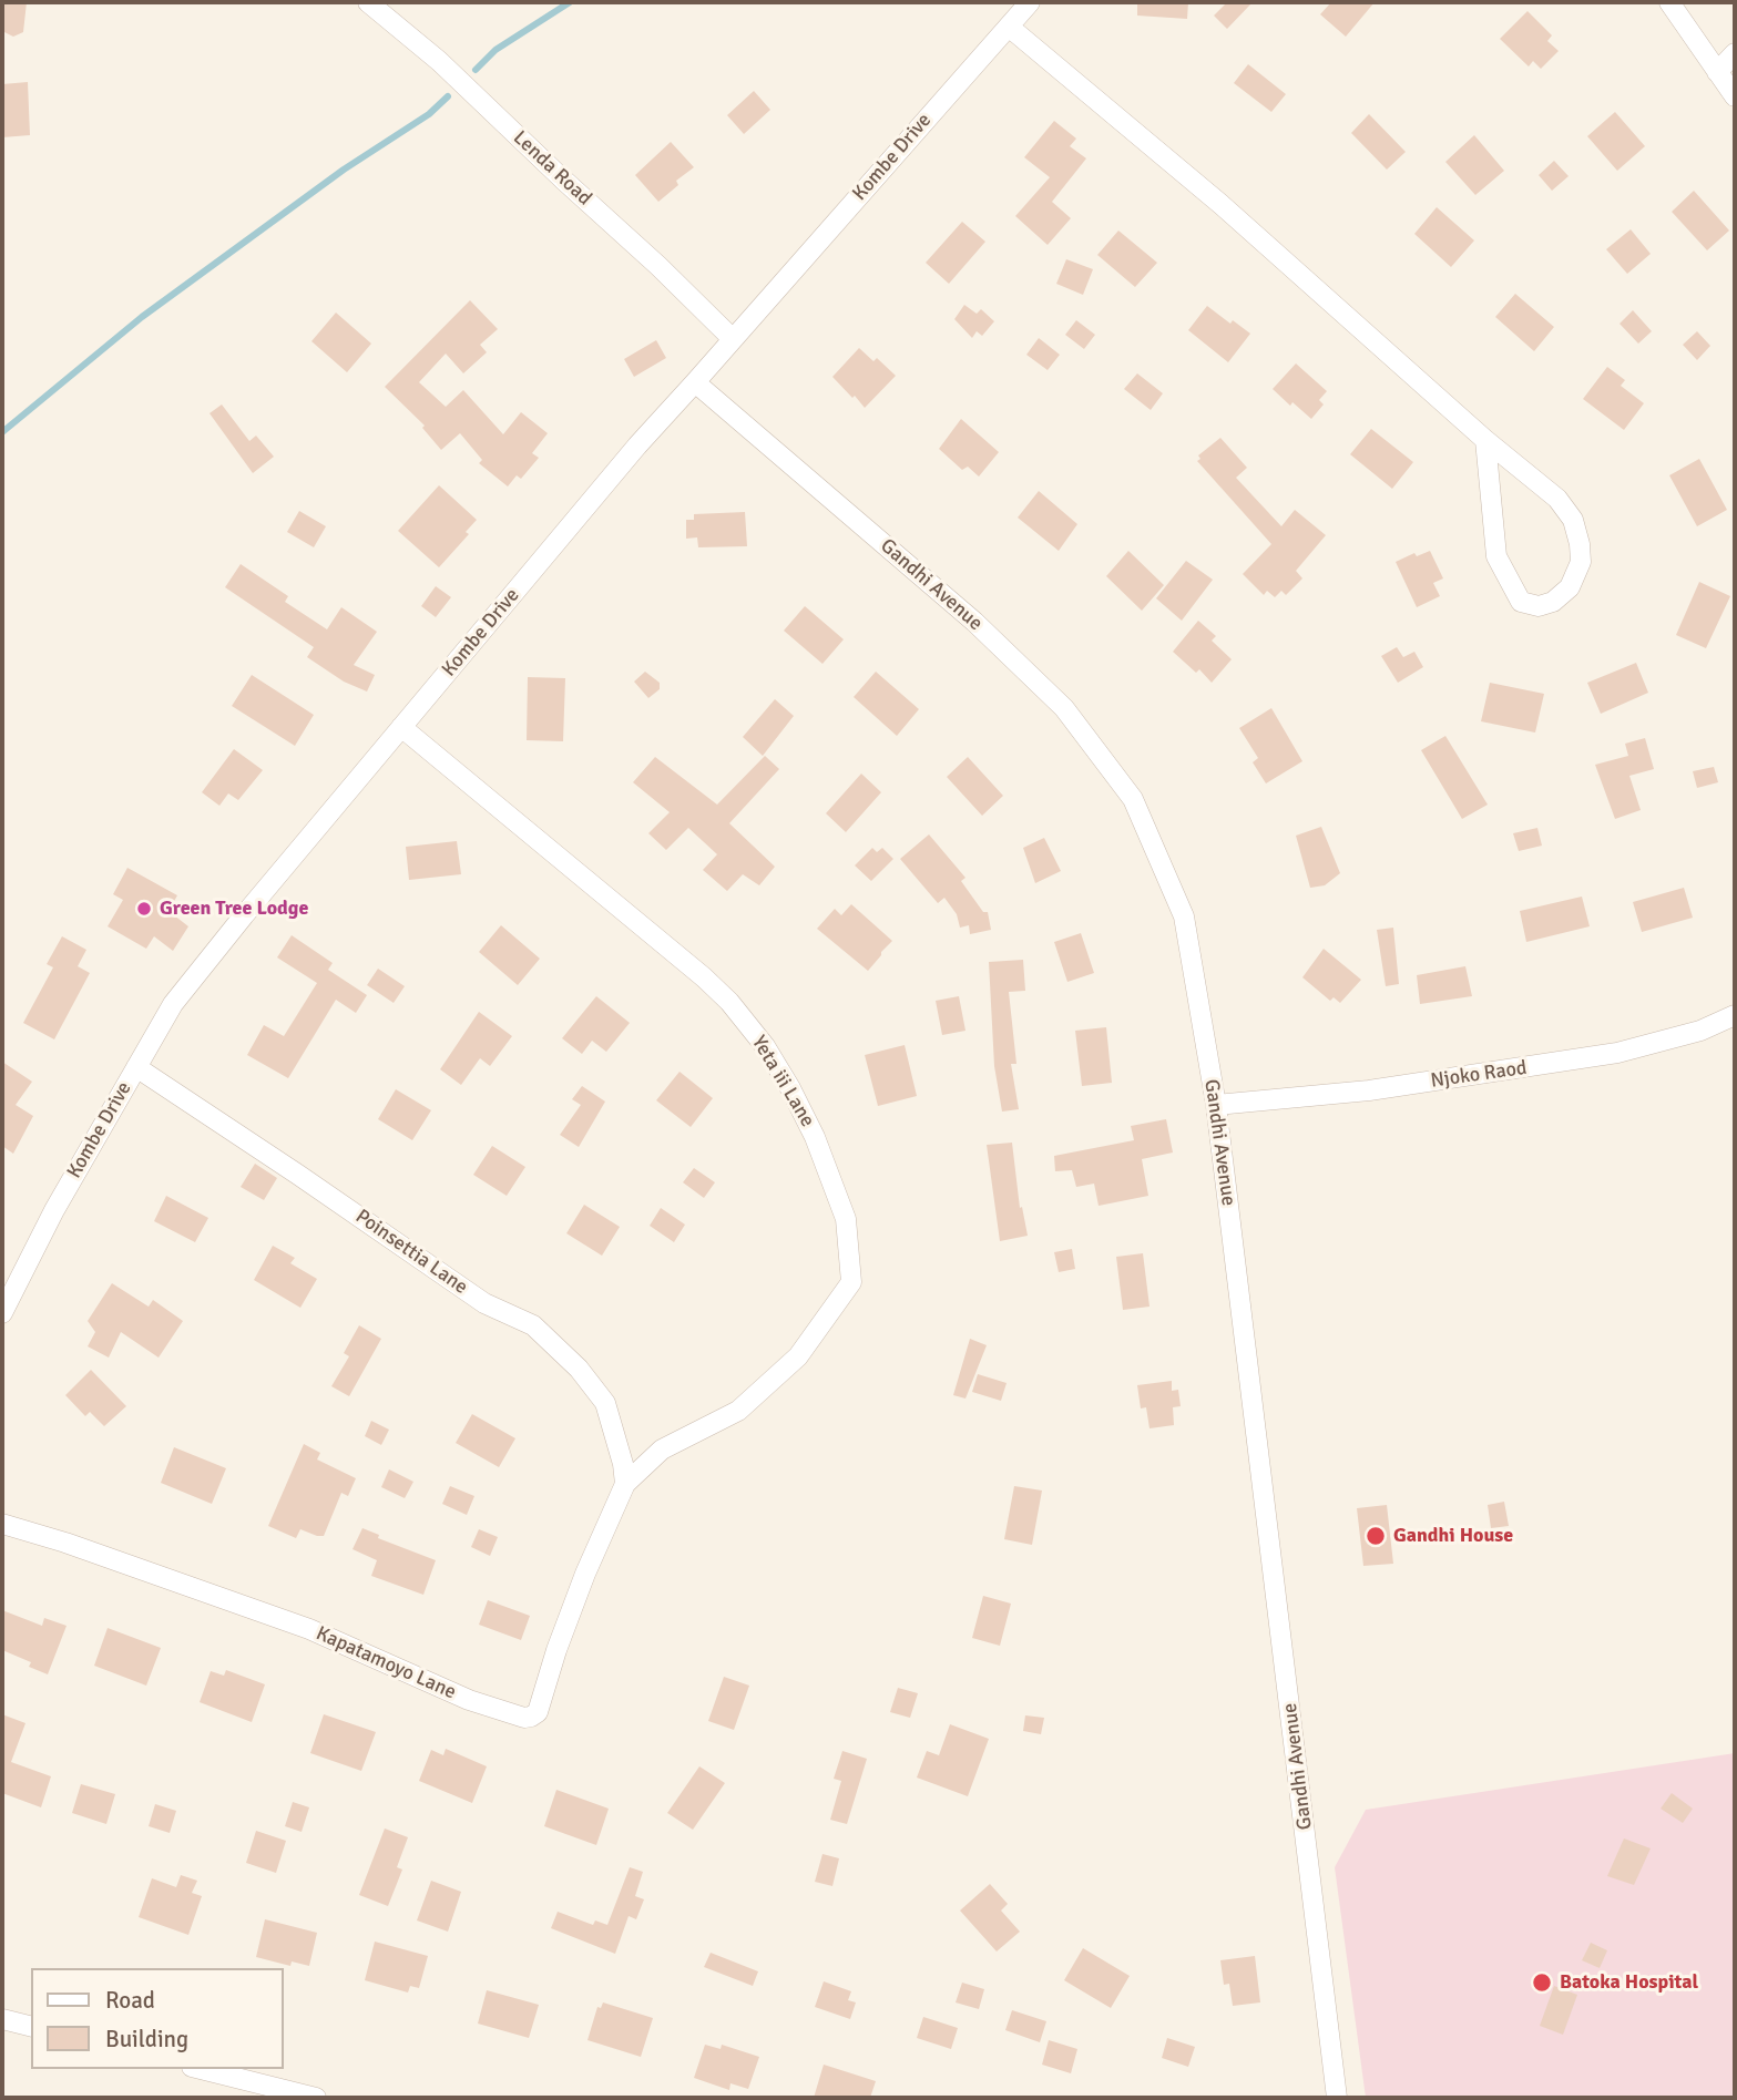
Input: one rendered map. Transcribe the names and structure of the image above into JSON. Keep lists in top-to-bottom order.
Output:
{
  "streets": {
    "street": [
      "Kombe Drive",
      "Lenda Road",
      "Gandhi Avenue",
      "Njoko Raod",
      "Yeta iii Lane",
      "Poinsettia Lane",
      "Kapatamoyo Lane"
    ]
  },
  "crossings": [
    ["Kombe Drive", "Lenda Road"],
    ["Kombe Drive", "Gandhi Avenue"],
    ["Kombe Drive", "Yeta iii Lane"],
    ["Kombe Drive", "Poinsettia Lane"],
    ["Gandhi Avenue", "Njoko Raod"],
    ["Yeta iii Lane", "Poinsettia Lane"],
    ["Yeta iii Lane", "Kapatamoyo Lane"],
    ["Poinsettia Lane", "Kapatamoyo Lane"]
  ],
  "places": ["Green Tree Lodge", "Gandhi House", "Batoka Hospital"],
  "legend": ["Road", "Building"]
}
